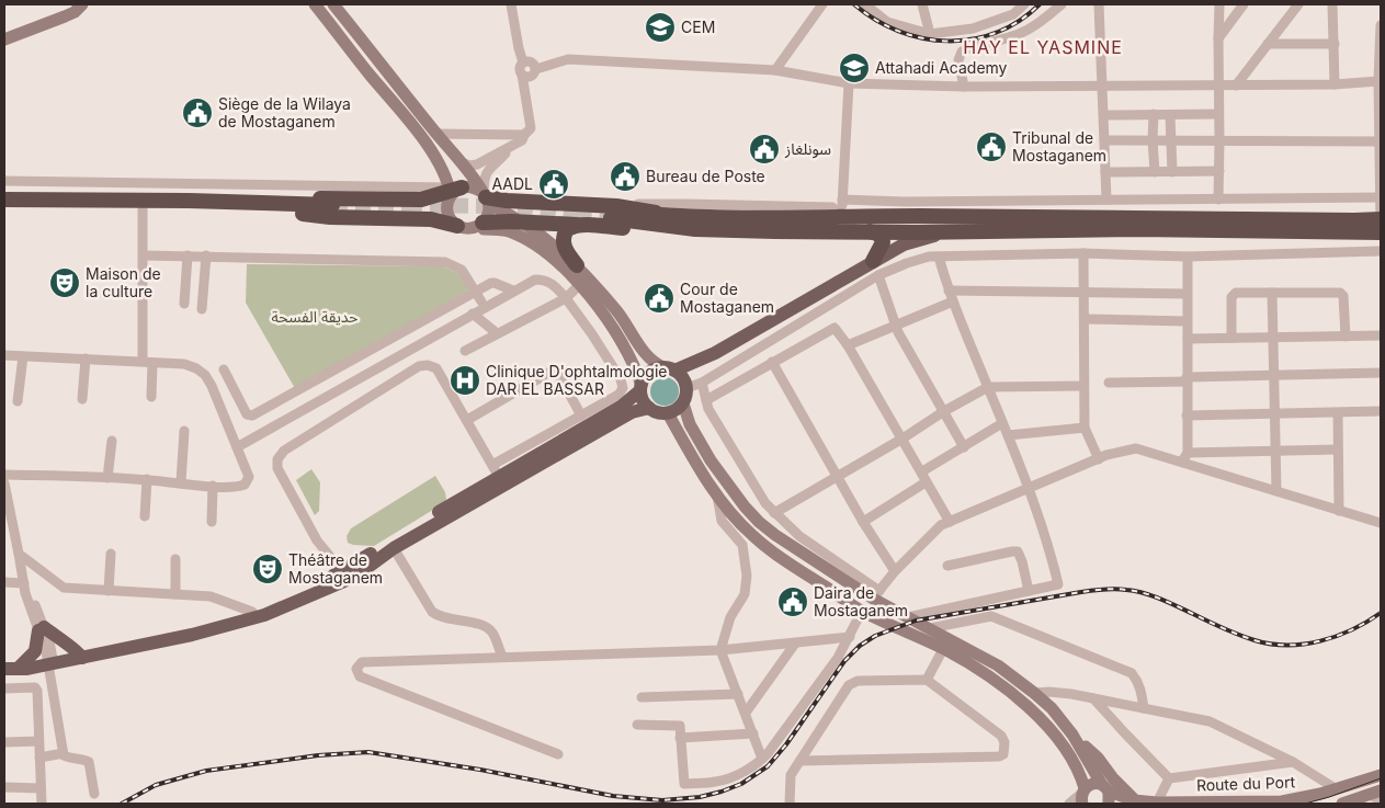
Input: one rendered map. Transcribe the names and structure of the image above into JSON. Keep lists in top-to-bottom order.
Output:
{
  "streets": {
    "main road": ["Route du Port"]
  },
  "districts": ["HAY EL YASMINE"],
  "parks": ["حديقة الفسحة"],
  "places": {
    "school or university": ["CEM", "Attahadi Academy"],
    "public building": [
      "Siège de la Wilaya de Mostaganem",
      "Tribunal de Mostaganem",
      "سونلغاز",
      "Bureau de Poste",
      "AADL",
      "Cour de Mostaganem",
      "Daira de Mostaganem"
    ],
    "theatre": ["Maison de la culture", "Théâtre de Mostaganem"],
    "hospital": ["Clinique D'ophtalmologie DAR EL BASSAR"]
  }
}
